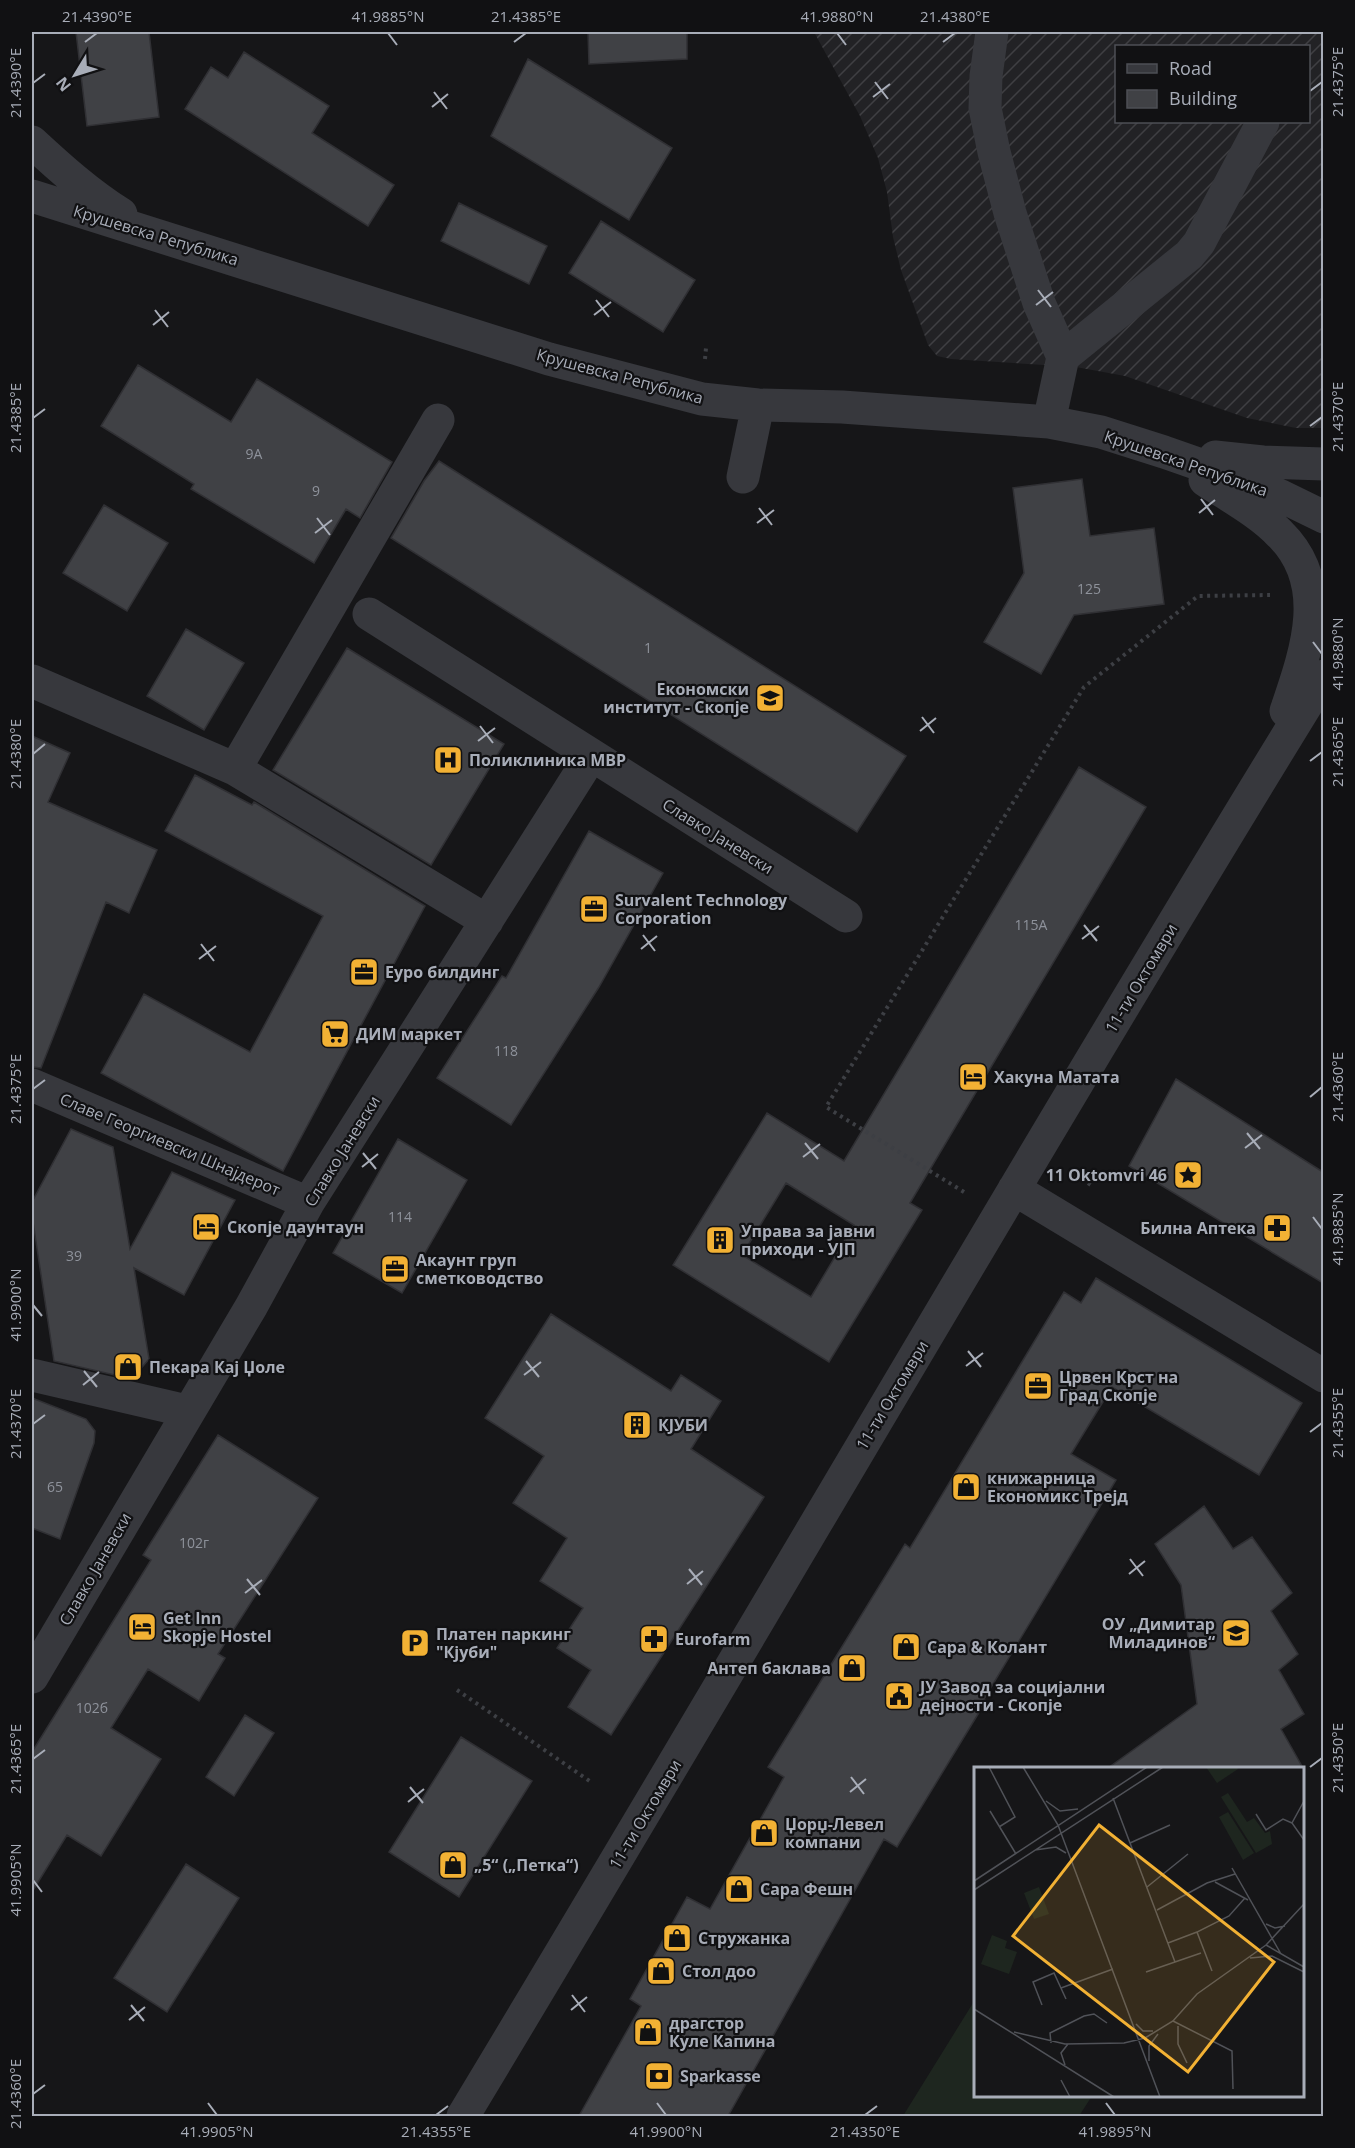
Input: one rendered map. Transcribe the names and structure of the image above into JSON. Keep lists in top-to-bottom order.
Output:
{
  "streets": {
    "street": [
      "Крушевска Република",
      "Славко Јаневски",
      "11-ти Октомври",
      "Славе Георгиевски Шнајдерот"
    ]
  },
  "crossings": [
    ["Славко Јаневски", "Славе Георгиевски Шнајдерот"]
  ],
  "places": {
    "school or university": ["Економски институт - Скопје", "ОУ „Димитар Миладинов“"],
    "hospital": ["Поликлиника МВР"],
    "office": [
      "Survalent Technology Corporation",
      "Еуро билдинг",
      "Акаунт груп сметководство",
      "Црвен Крст на Град Скопје"
    ],
    "supermarket": ["ДИМ маркет"],
    "hotel": ["Хакуна Матата", "Скопје даунтаун", "Get Inn Skopje Hostel"],
    "place": ["11 Oktomvri 46"],
    "pharmacy": ["Билна Аптека", "Eurofarm"],
    "building": ["Управа за јавни приходи - УЈП", "КЈУБИ"],
    "shop": [
      "Пекара Кај Џоле",
      "книжарница Економикс Трејд",
      "Сара & Колант",
      "Антеп баклава",
      "Џорџ-Левел компани",
      "„5“ („Петка“)",
      "Сара Фешн",
      "Стружанка",
      "Стол доо",
      "драгстор Куле Капина"
    ],
    "parking": ["Платен паркинг \"Кјуби\""],
    "public building": ["ЈУ Завод за социјални дејности - Скопје"],
    "bank": ["Sparkasse"]
  },
  "house_numbers": [
    "9А",
    "9",
    "125",
    "1",
    "115А",
    "118",
    "114",
    "39",
    "65",
    "102г",
    "102б"
  ],
  "legend": ["Road", "Building"],
  "north": "bottom left",
  "coordinates": [
    "21.4390°E",
    "41.9885°N",
    "21.4385°E",
    "41.9880°N",
    "21.4380°E",
    "21.4375°E",
    "21.4370°E",
    "21.4365°E",
    "21.4360°E",
    "41.9900°N",
    "21.4355°E",
    "21.4350°E",
    "41.9905°N",
    "41.9895°N"
  ]
}
